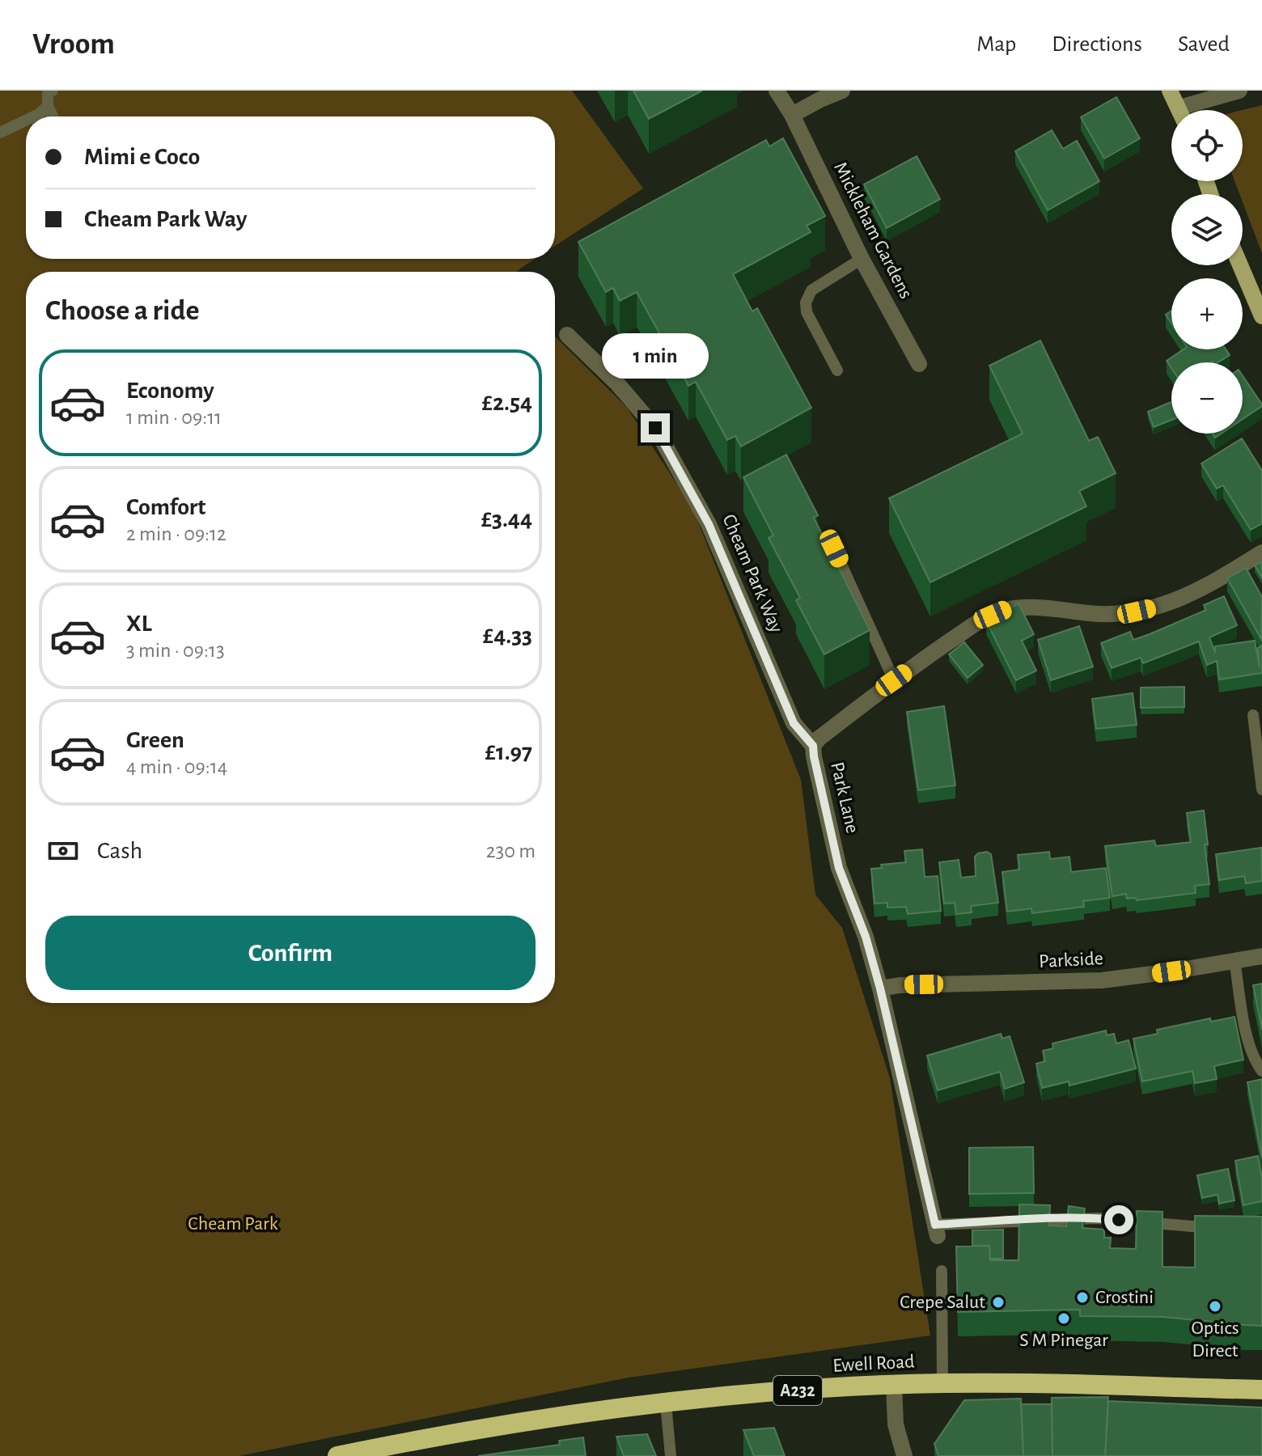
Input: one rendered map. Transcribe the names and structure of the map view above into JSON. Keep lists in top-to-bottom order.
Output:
{
  "streets": {
    "highway": ["Ewell Road", "A232"],
    "street": [
      "Mickleham Gardens",
      "Cheam Park Way",
      "Park Lane",
      "Parkside"
    ]
  },
  "crossings": [
    ["Cheam Park Way", "Park Lane"],
    ["Park Lane", "Parkside"]
  ],
  "parks": ["Cheam Park"],
  "places": [
    "Crostini",
    "Crepe Salut",
    "Optics Direct",
    "S M Pinegar"
  ],
  "page": {
    "header": "Vroom",
    "nav": ["Map", "Directions", "Saved"],
    "map_buttons": ["+", "−"],
    "banner": ["Mimi e Coco", "Cheam Park Way"],
    "heading": "Choose a ride",
    "bubble": "1 min",
    "list": [
      {
        "name": "Economy",
        "note": "1 min · 09:11",
        "value": "£2.54"
      },
      {
        "name": "Comfort",
        "note": "2 min · 09:12",
        "value": "£3.44"
      },
      {
        "name": "XL",
        "note": "3 min · 09:13",
        "value": "£4.33"
      },
      {
        "name": "Green",
        "note": "4 min · 09:14",
        "value": "£1.97"
      }
    ],
    "pay": ["Cash", "230 m"],
    "buttons": "Confirm"
  }
}
